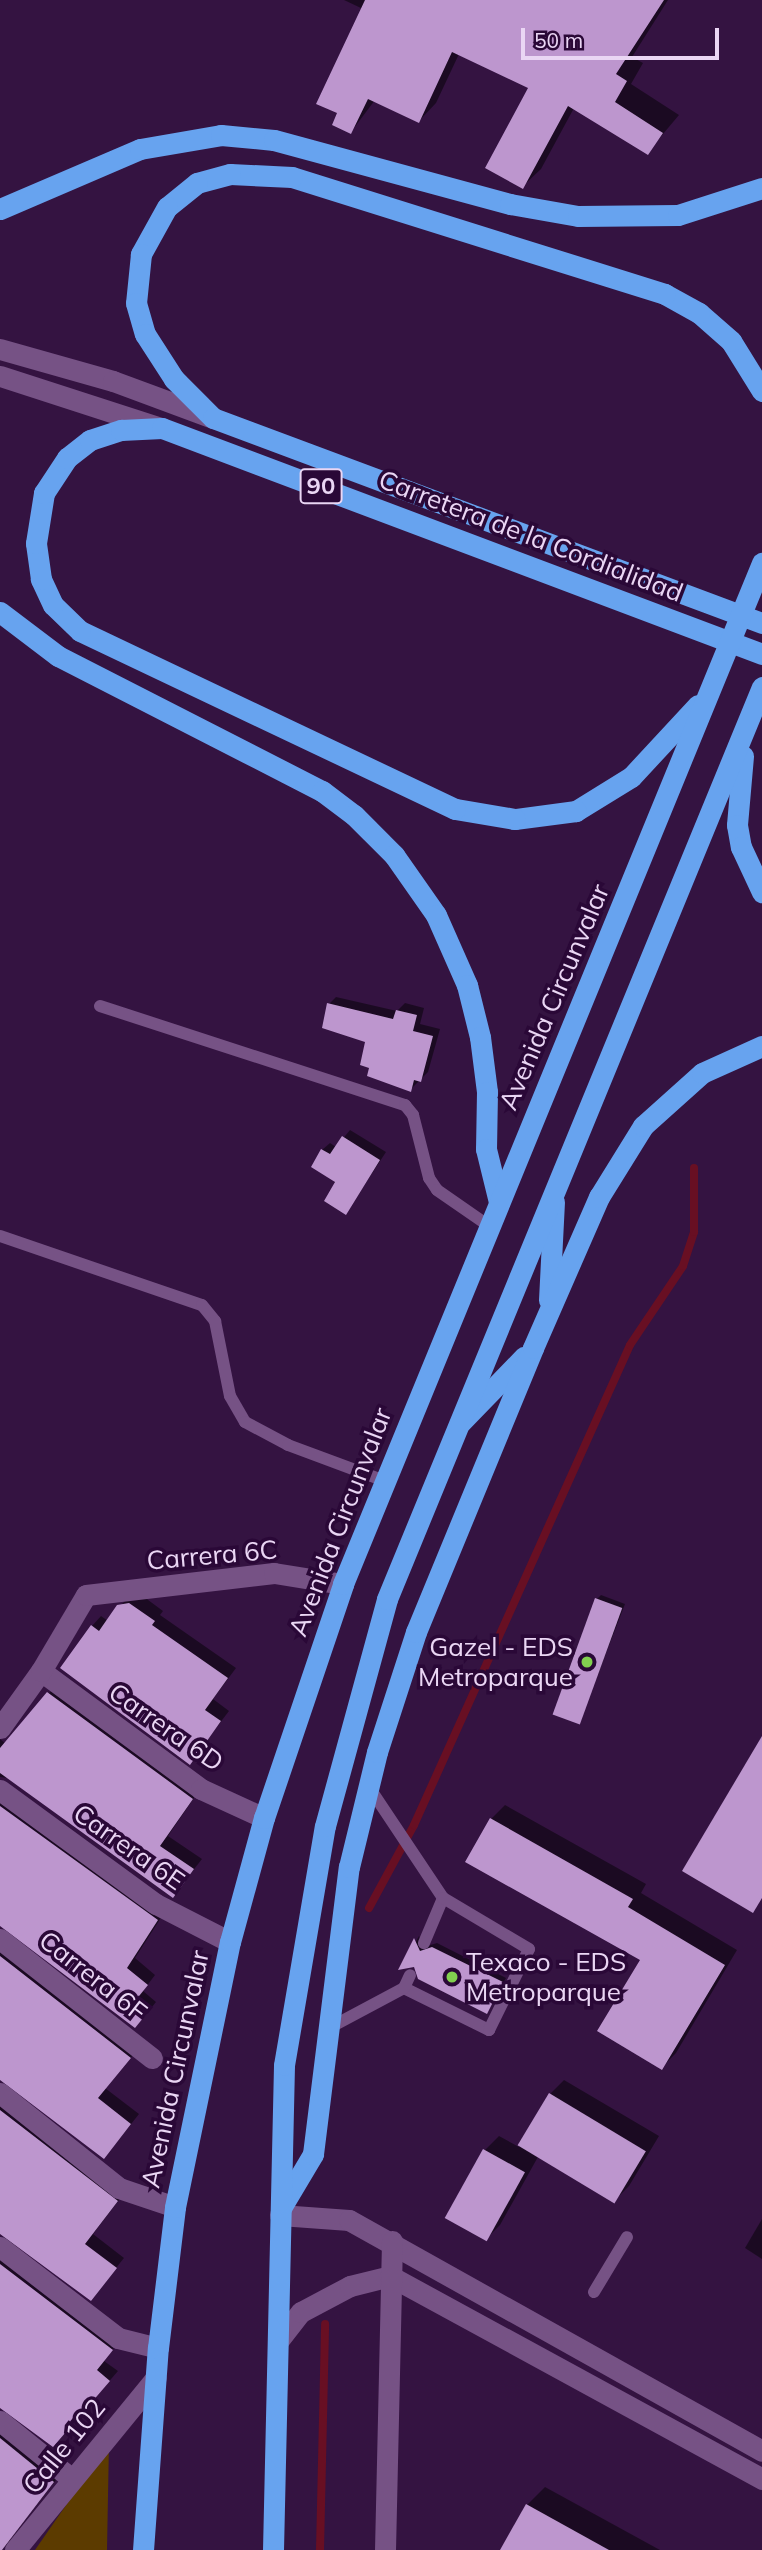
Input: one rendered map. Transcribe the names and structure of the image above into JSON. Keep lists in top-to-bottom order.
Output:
{
  "streets": {
    "highway": ["90", "Carretera de la Cordialidad", "Avenida Circunvalar"],
    "street": [
      "Carrera 6C",
      "Carrera 6D",
      "Carrera 6E",
      "Carrera 6F",
      "Calle 102"
    ]
  },
  "crossings": [
    ["Avenida Circunvalar", "Carrera 6C"],
    ["Avenida Circunvalar", "Carrera 6D"],
    ["Avenida Circunvalar", "Carrera 6E"],
    ["Avenida Circunvalar", "Calle 102"],
    ["Carrera 6C", "Carrera 6D"]
  ],
  "places": ["Gazel - EDS Metroparque", "Texaco - EDS Metroparque"],
  "scale_bar": "50 m"
}
